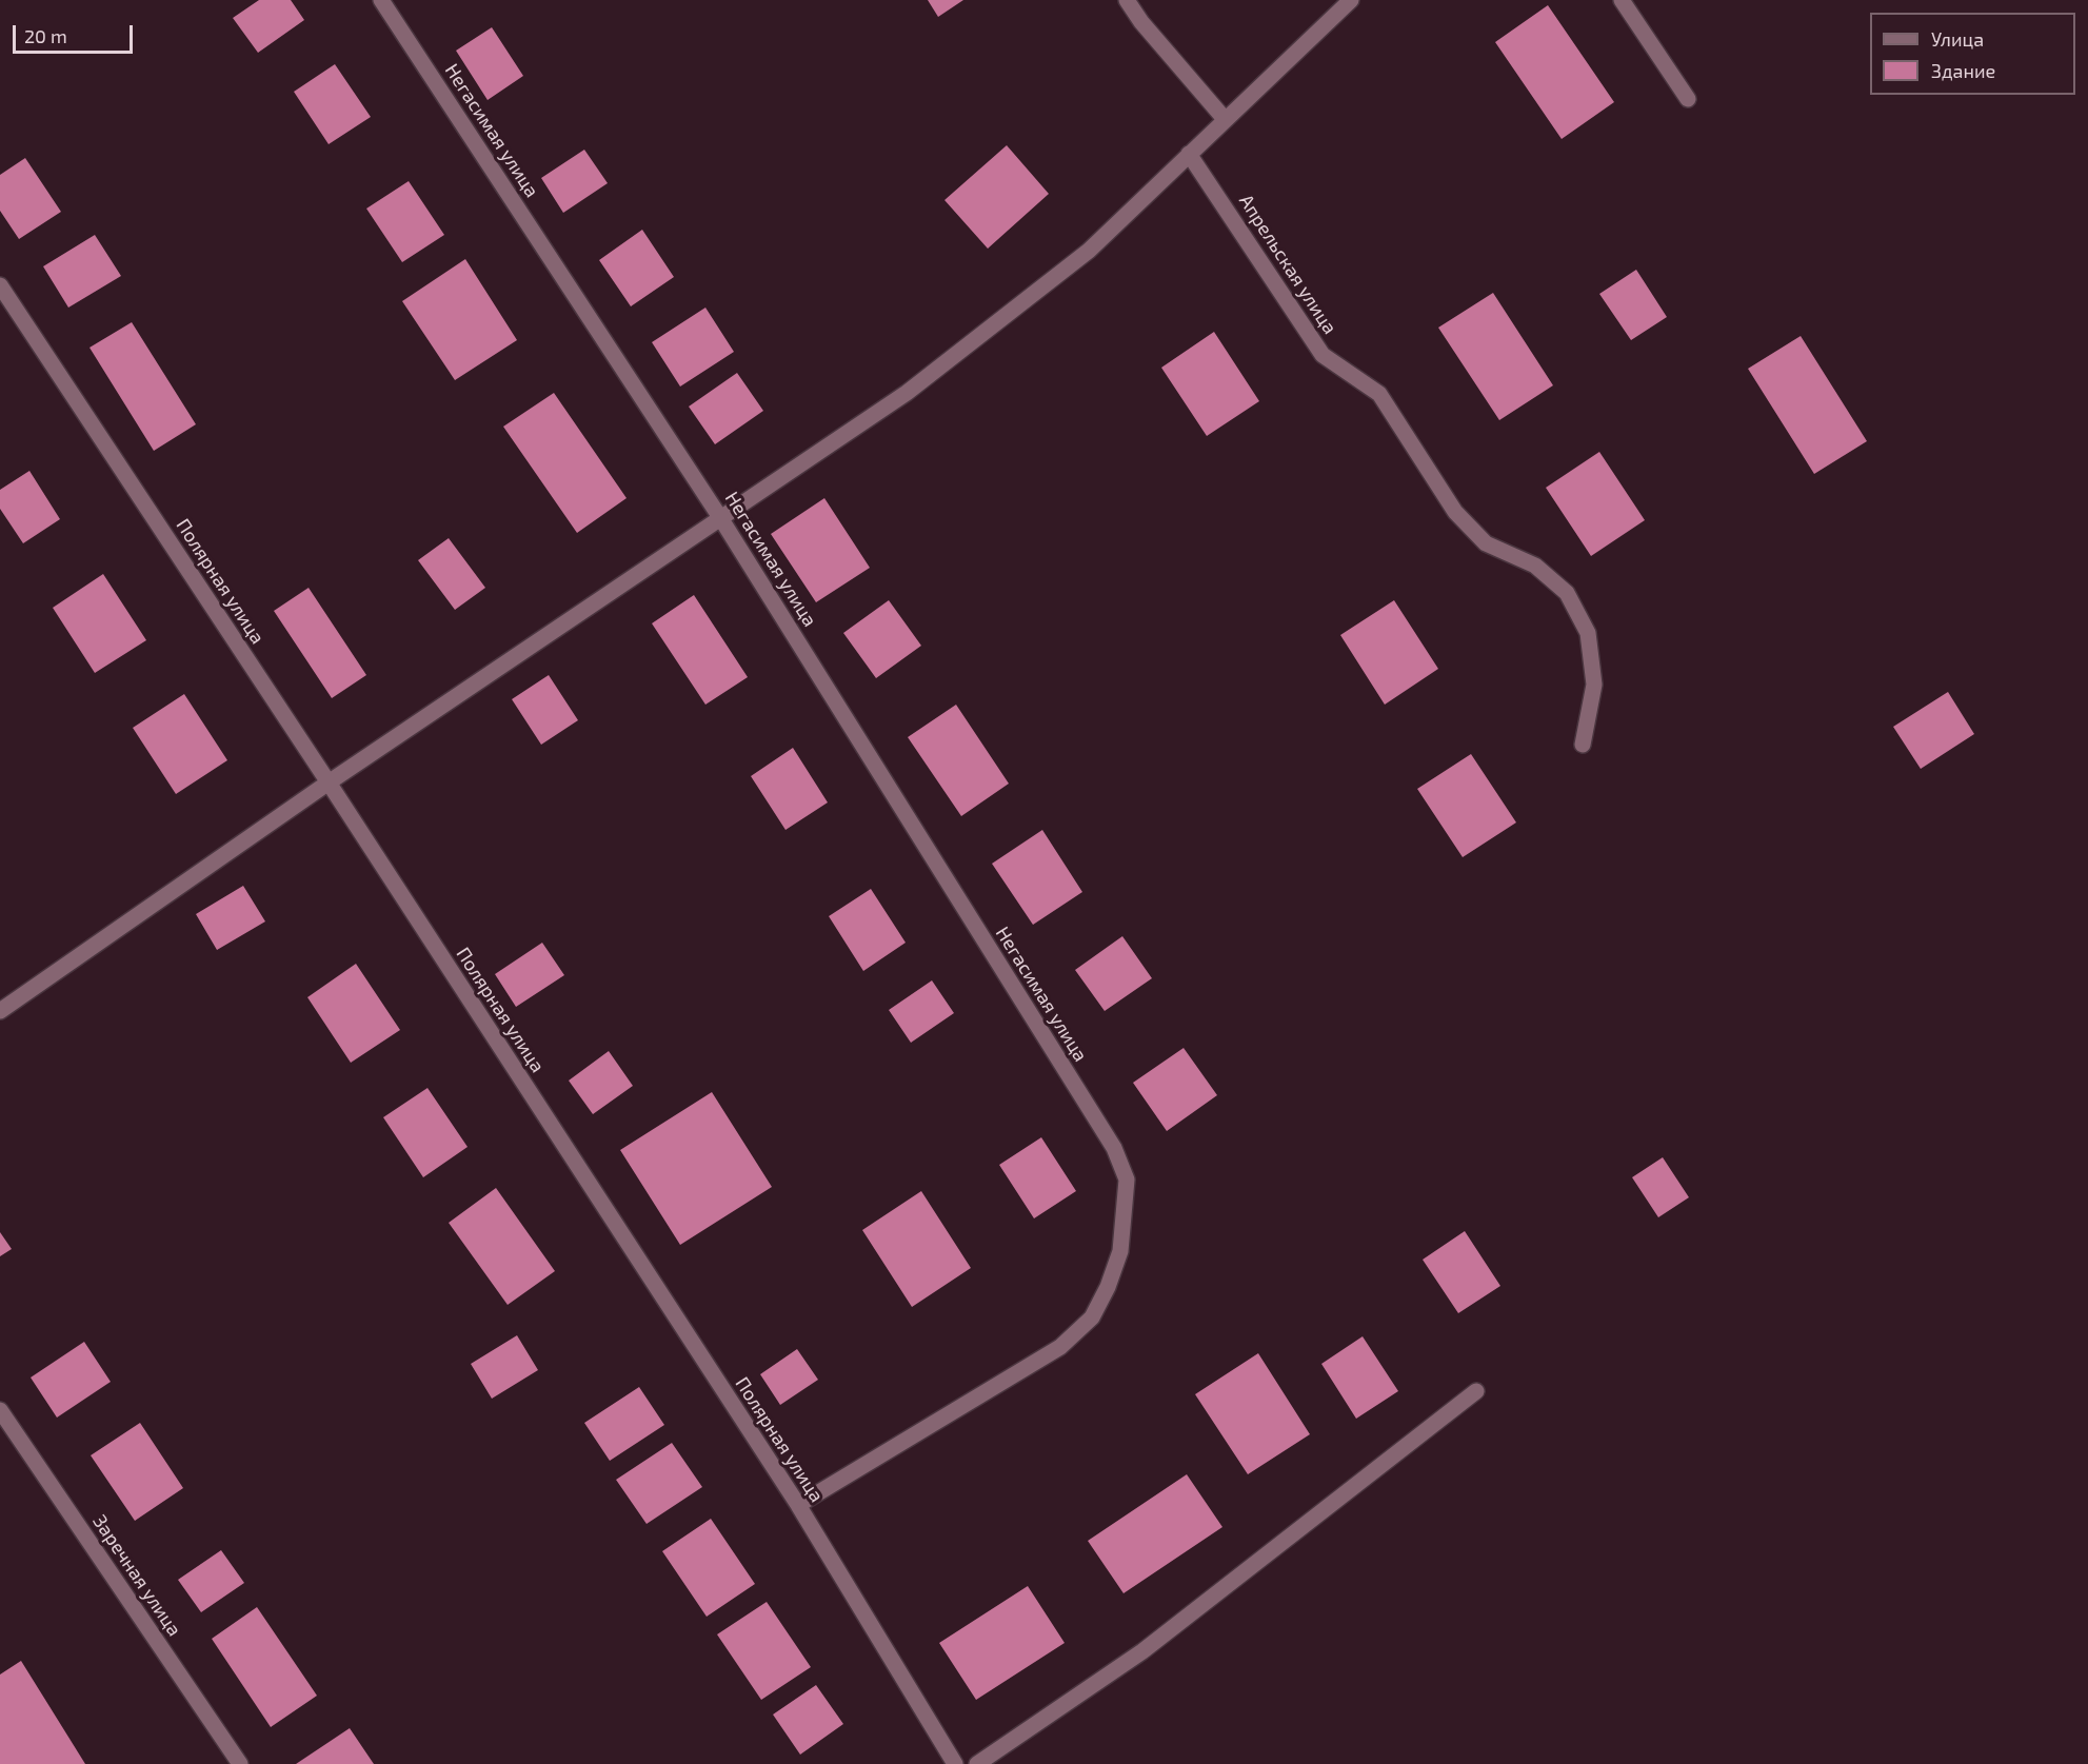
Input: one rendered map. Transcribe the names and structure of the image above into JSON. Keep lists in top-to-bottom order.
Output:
{
  "streets": {
    "street": [
      "Негасимая улица",
      "Апрельская улица",
      "Полярная улица",
      "Заречная улица"
    ]
  },
  "crossings": [
    ["Негасимая улица", "Полярная улица"]
  ],
  "legend": ["Улица", "Здание"],
  "scale_bar": "20 m"
}
